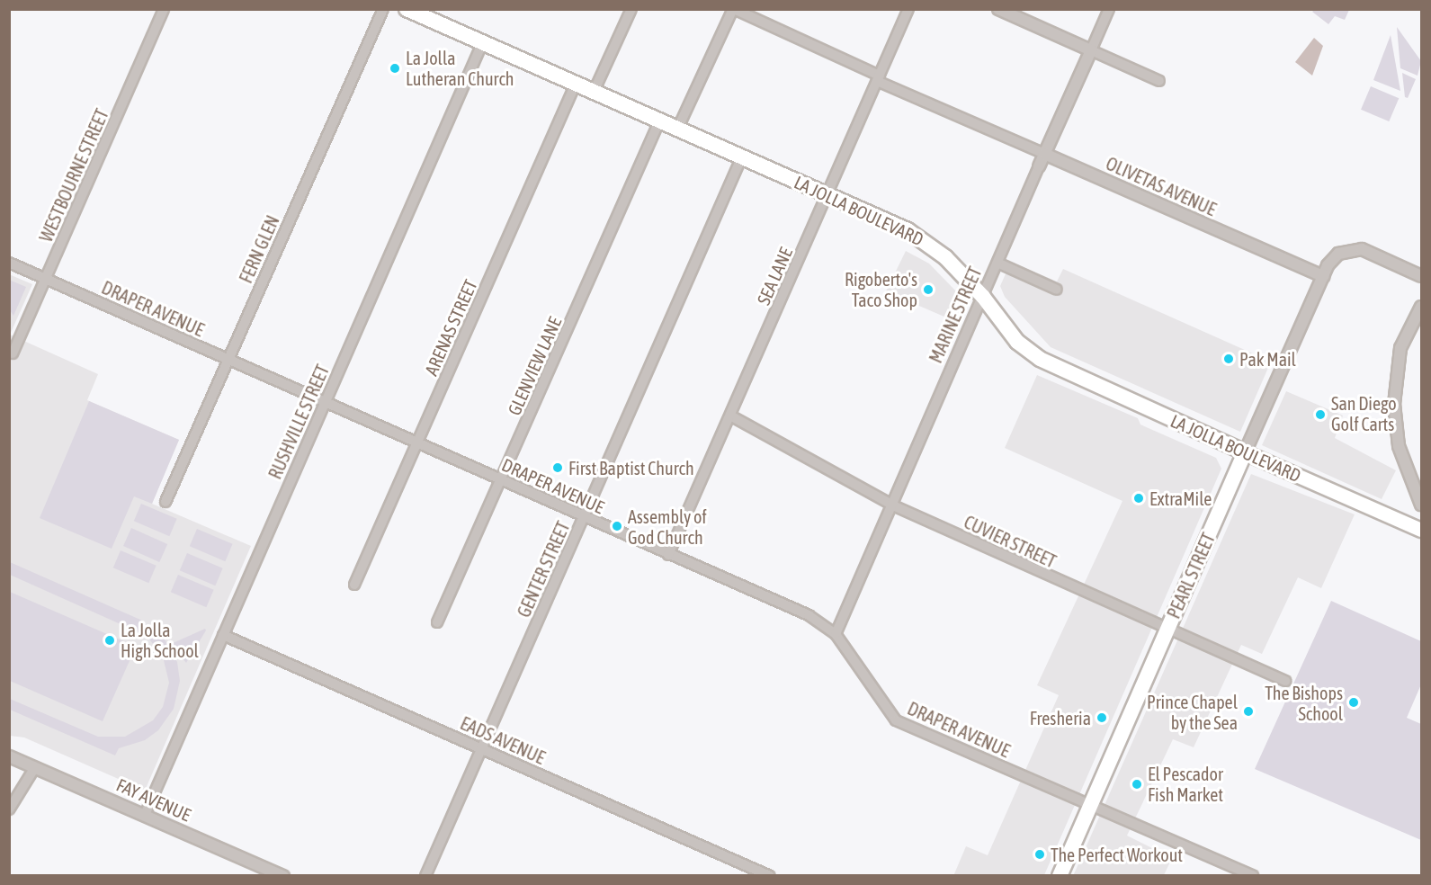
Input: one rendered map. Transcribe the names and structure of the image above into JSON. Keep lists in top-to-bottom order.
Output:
{
  "streets": {
    "main road": ["LA JOLLA BOULEVARD", "PEARL STREET"],
    "street": [
      "WESTBOURNE STREET",
      "OLIVETAS AVENUE",
      "FERN GLEN",
      "SEA LANE",
      "DRAPER AVENUE",
      "MARINE STREET",
      "ARENAS STREET",
      "GLENVIEW LANE",
      "RUSHVILLE STREET",
      "CUVIER STREET",
      "GENTER STREET",
      "EADS AVENUE",
      "FAY AVENUE"
    ]
  },
  "crossings": [
    ["WESTBOURNE STREET", "DRAPER AVENUE"],
    ["OLIVETAS AVENUE", "SEA LANE"],
    ["OLIVETAS AVENUE", "MARINE STREET"],
    ["OLIVETAS AVENUE", "PEARL STREET"],
    ["LA JOLLA BOULEVARD", "SEA LANE"],
    ["LA JOLLA BOULEVARD", "MARINE STREET"],
    ["LA JOLLA BOULEVARD", "ARENAS STREET"],
    ["LA JOLLA BOULEVARD", "GLENVIEW LANE"],
    ["LA JOLLA BOULEVARD", "RUSHVILLE STREET"],
    ["LA JOLLA BOULEVARD", "GENTER STREET"],
    ["LA JOLLA BOULEVARD", "PEARL STREET"],
    ["FERN GLEN", "DRAPER AVENUE"],
    ["SEA LANE", "DRAPER AVENUE"],
    ["SEA LANE", "CUVIER STREET"],
    ["DRAPER AVENUE", "MARINE STREET"],
    ["DRAPER AVENUE", "ARENAS STREET"],
    ["DRAPER AVENUE", "GLENVIEW LANE"],
    ["DRAPER AVENUE", "RUSHVILLE STREET"],
    ["DRAPER AVENUE", "GENTER STREET"],
    ["DRAPER AVENUE", "PEARL STREET"],
    ["MARINE STREET", "CUVIER STREET"],
    ["RUSHVILLE STREET", "EADS AVENUE"],
    ["RUSHVILLE STREET", "FAY AVENUE"],
    ["CUVIER STREET", "PEARL STREET"],
    ["GENTER STREET", "EADS AVENUE"]
  ],
  "places": [
    "La Jolla Lutheran Church",
    "Rigoberto's Taco Shop",
    "Pak Mail",
    "San Diego Golf Carts",
    "First Baptist Church",
    "ExtraMile",
    "Assembly of God Church",
    "La Jolla High School",
    "The Bishops School",
    "Prince Chapel by the Sea",
    "Fresheria",
    "El Pescador Fish Market",
    "The Perfect Workout"
  ]
}
